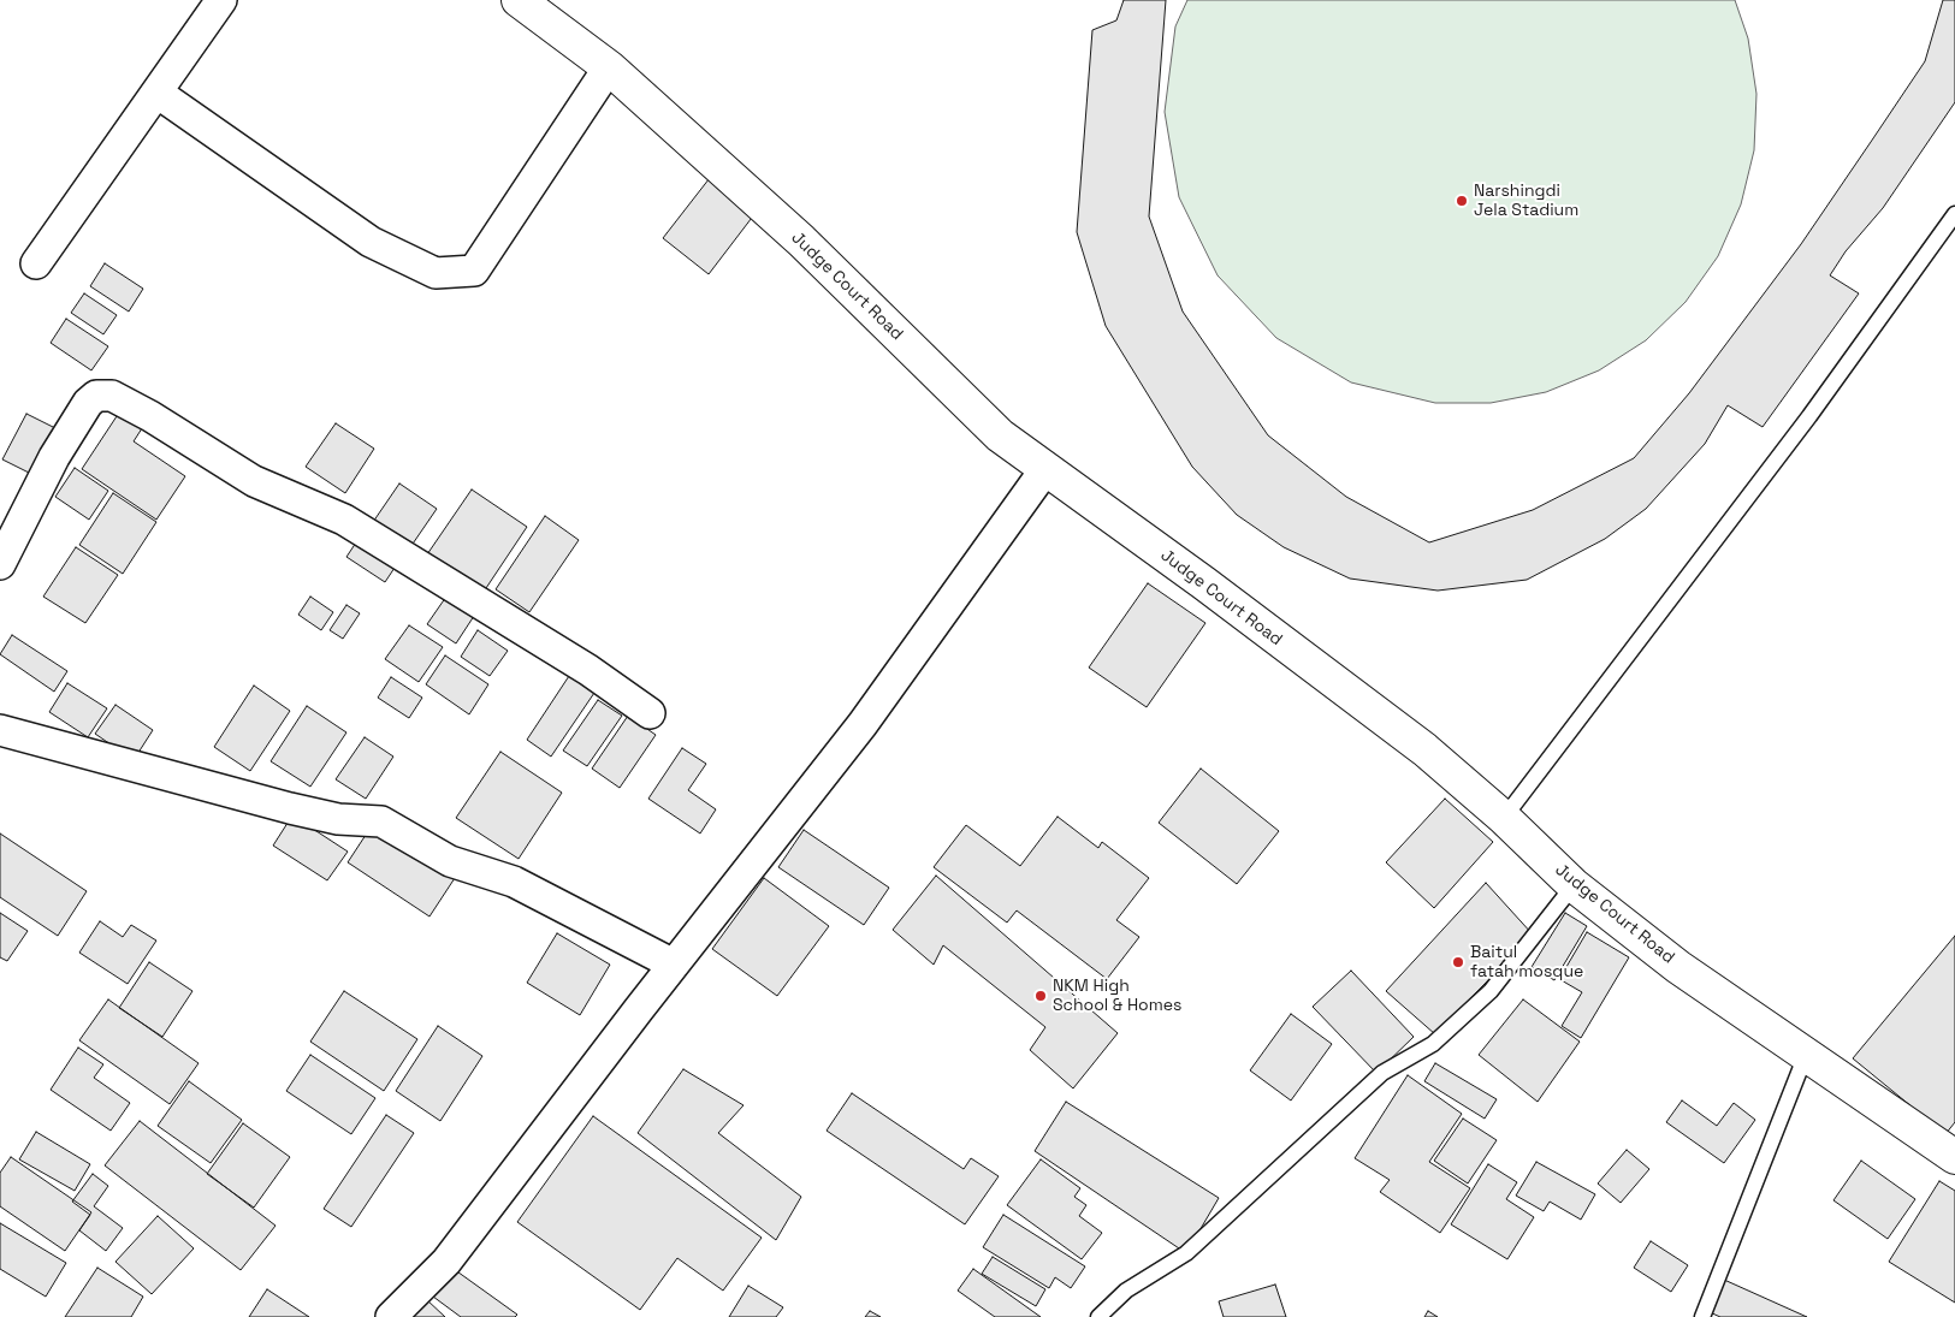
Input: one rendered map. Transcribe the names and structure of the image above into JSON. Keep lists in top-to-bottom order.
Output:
{
  "streets": {
    "street": ["Judge Court Road"]
  },
  "places": ["Narshingdi Jela Stadium", "Baitul fatah mosque", "NKM High School & Homes"]
}
